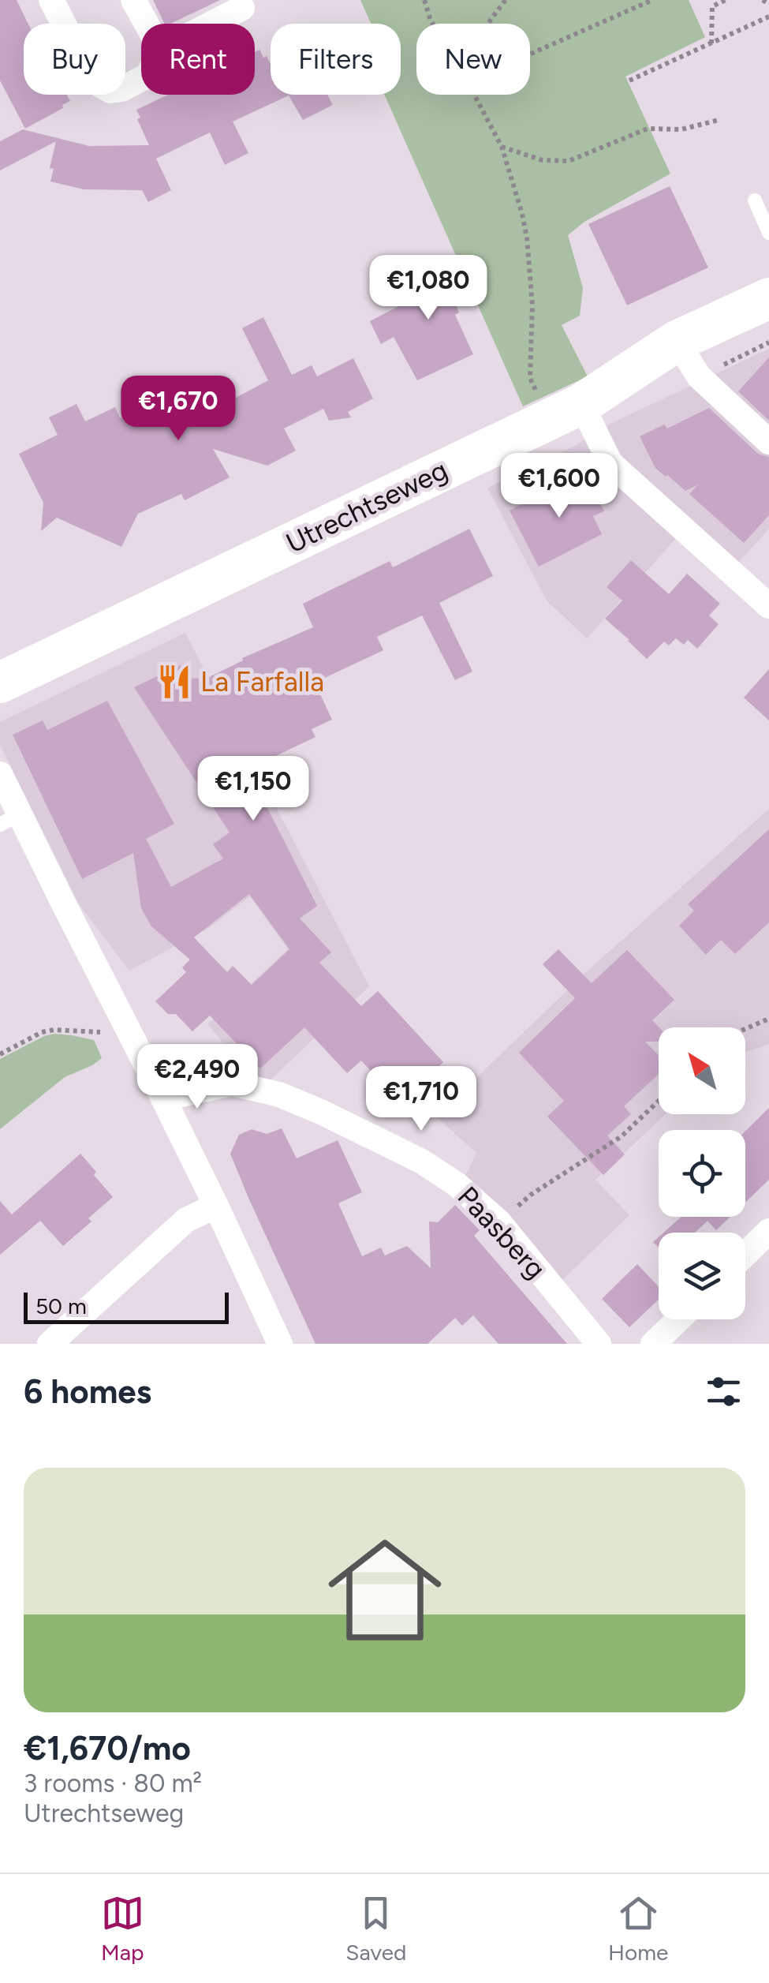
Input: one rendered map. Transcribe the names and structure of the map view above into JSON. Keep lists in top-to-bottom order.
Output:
{
  "streets": {
    "main road": ["Utrechtseweg"],
    "street": ["Paasberg"]
  },
  "places": {
    "restaurant": ["La Farfalla"]
  },
  "scale_bar": "50 m",
  "north": "top left",
  "page": {
    "chip": [
      "Buy",
      "Rent",
      "Filters",
      "New"
    ],
    "price": [
      "€1,080",
      "€1,670",
      "€1,600",
      "€1,150",
      "€2,490",
      "€1,710"
    ],
    "scale": "50 m",
    "heading": "6 homes",
    "list": [
      {
        "name": "€1,670/mo",
        "note": "3 rooms · 80 m² · Utrechtseweg"
      }
    ],
    "tabs": ["Map", "Saved", "Home"]
  }
}
